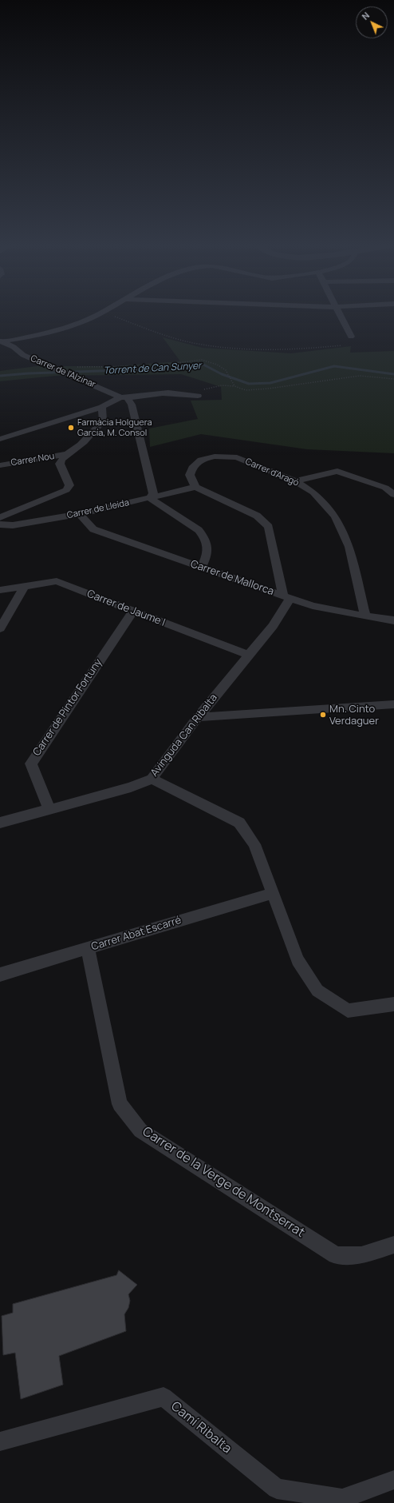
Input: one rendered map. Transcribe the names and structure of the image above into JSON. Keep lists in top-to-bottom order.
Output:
{
  "streets": {
    "street": [
      "Carrer de l'Alzinar",
      "Carrer Nou",
      "Carrer d'Aragó",
      "Carrer de Lleida",
      "Carrer de Mallorca",
      "Carrer de Jaume I",
      "Carrer de Pintor Fortuny",
      "Avinguda Can Ribalta",
      "Carrer Abat Escarré",
      "Carrer de la Verge de Montserrat",
      "Camí Ribalta"
    ]
  },
  "crossings": [
    ["Carrer d'Aragó", "Carrer de Lleida"],
    ["Carrer d'Aragó", "Carrer de Mallorca"],
    ["Carrer de Lleida", "Carrer de Mallorca"],
    ["Carrer de Mallorca", "Avinguda Can Ribalta"],
    ["Carrer de Jaume I", "Carrer de Pintor Fortuny"],
    ["Carrer de Jaume I", "Avinguda Can Ribalta"],
    ["Carrer de Pintor Fortuny", "Avinguda Can Ribalta"],
    ["Carrer Abat Escarré", "Carrer de la Verge de Montserrat"]
  ],
  "water": ["Torrent de Can Sunyer"],
  "places": ["Farmàcia Holguera García, M. Consol", "Mn. Cinto Verdaguer"],
  "north": "top left"
}
